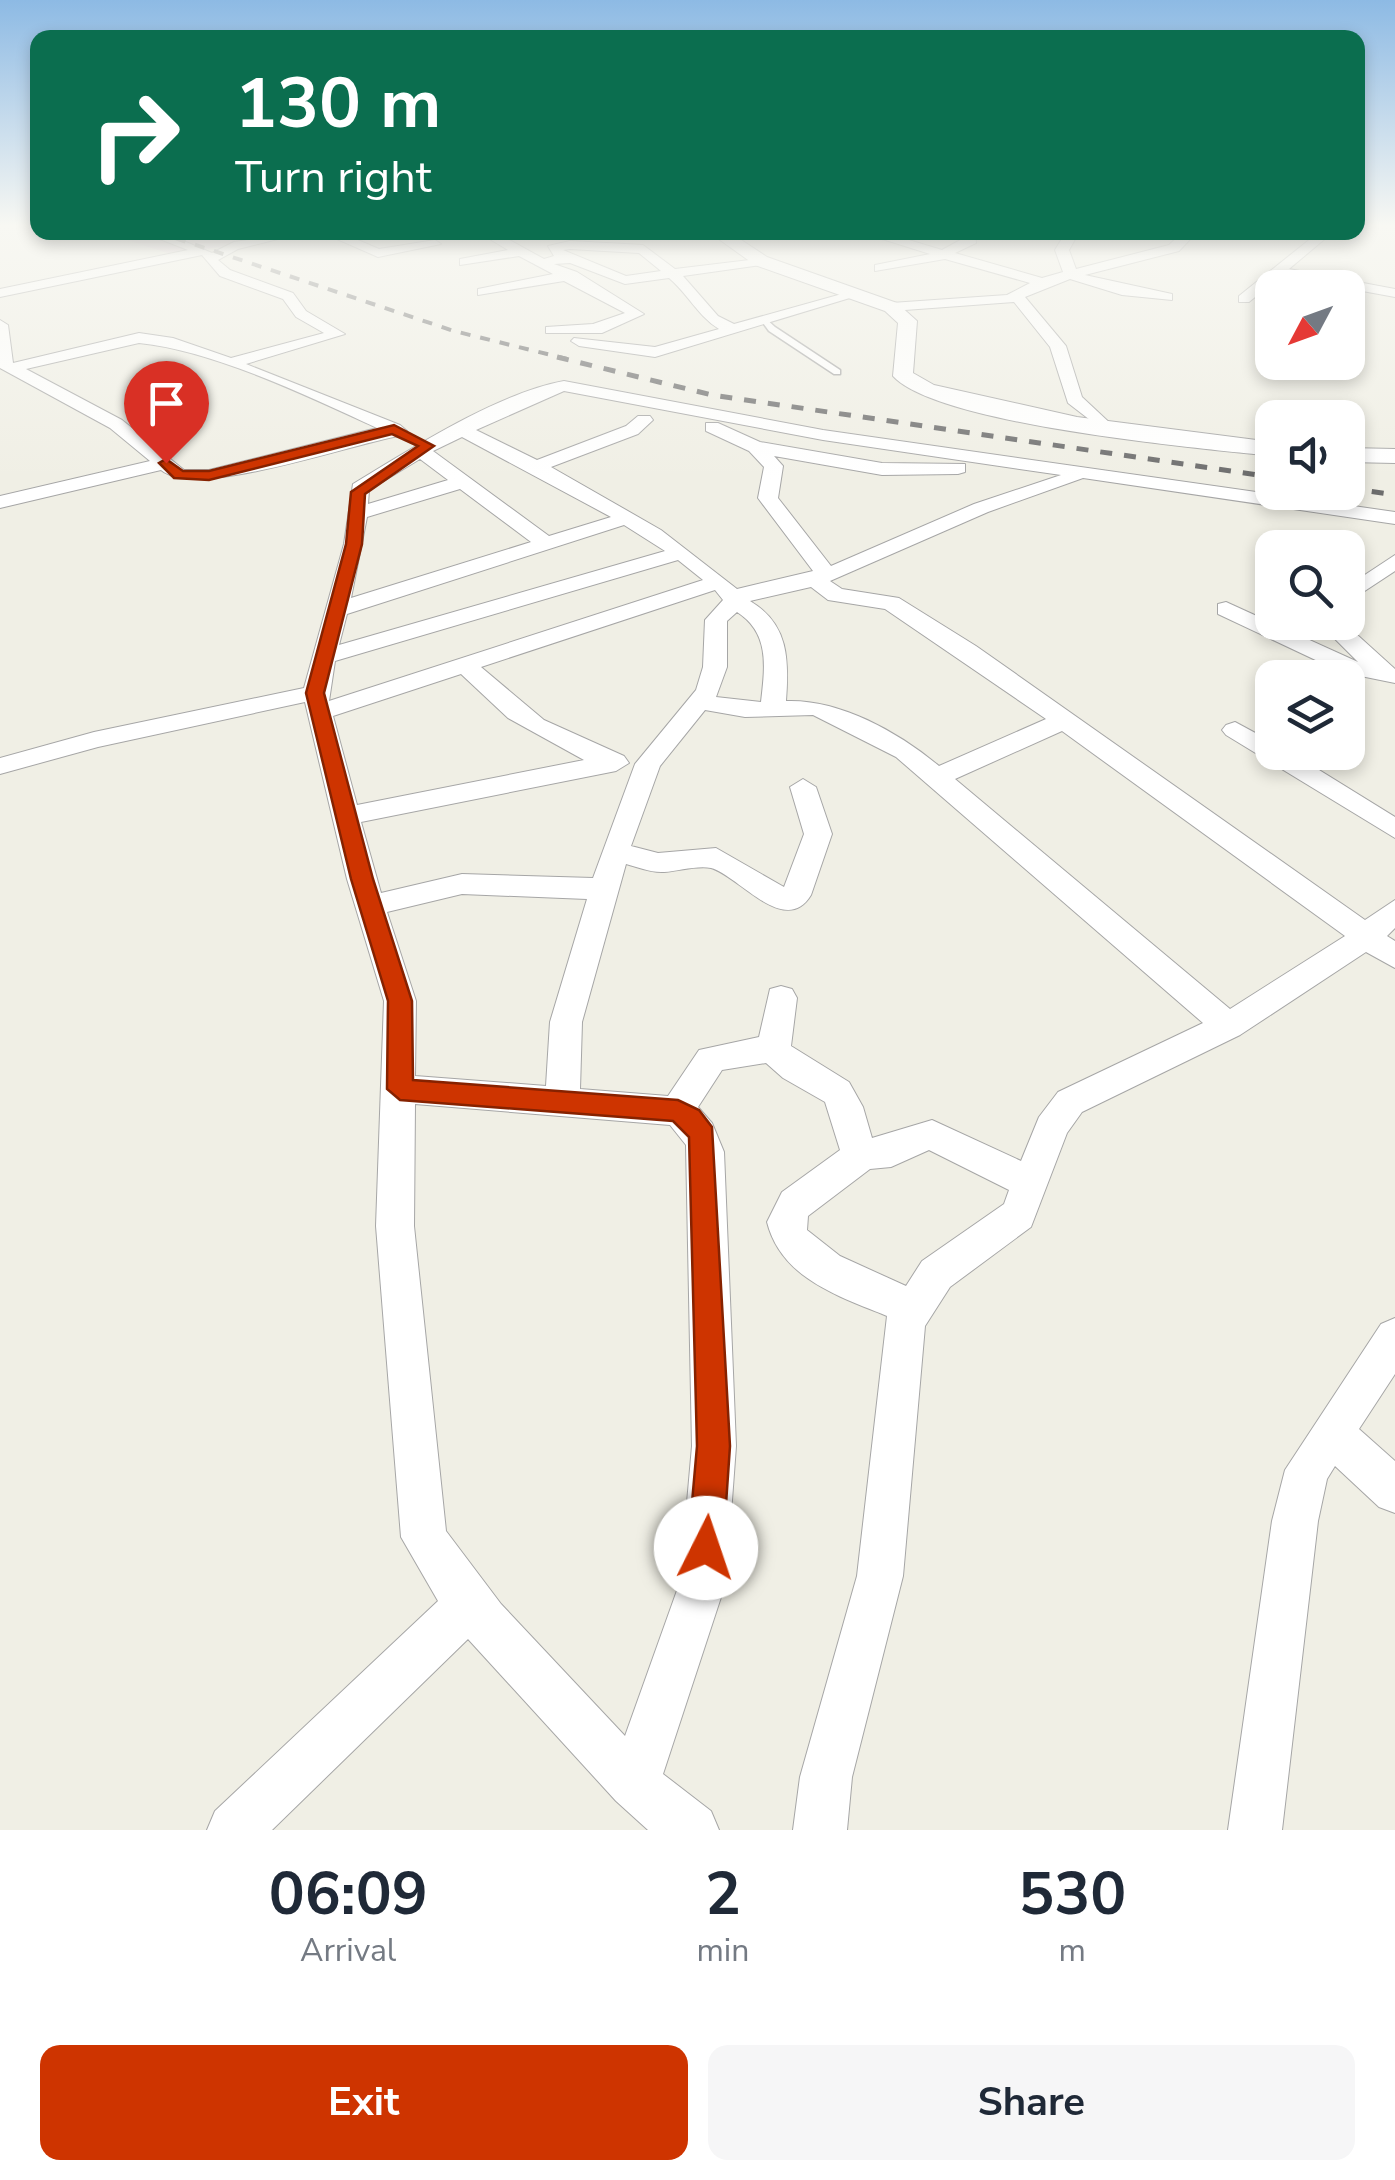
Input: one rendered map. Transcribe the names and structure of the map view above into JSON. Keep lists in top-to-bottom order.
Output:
{
  "north": "bottom left",
  "page": {
    "turn": ["130 m", "Turn right"],
    "eta": [
      "06:09",
      "Arrival",
      "2",
      "min",
      "530",
      "m"
    ],
    "buttons": ["Exit", "Share"]
  }
}
